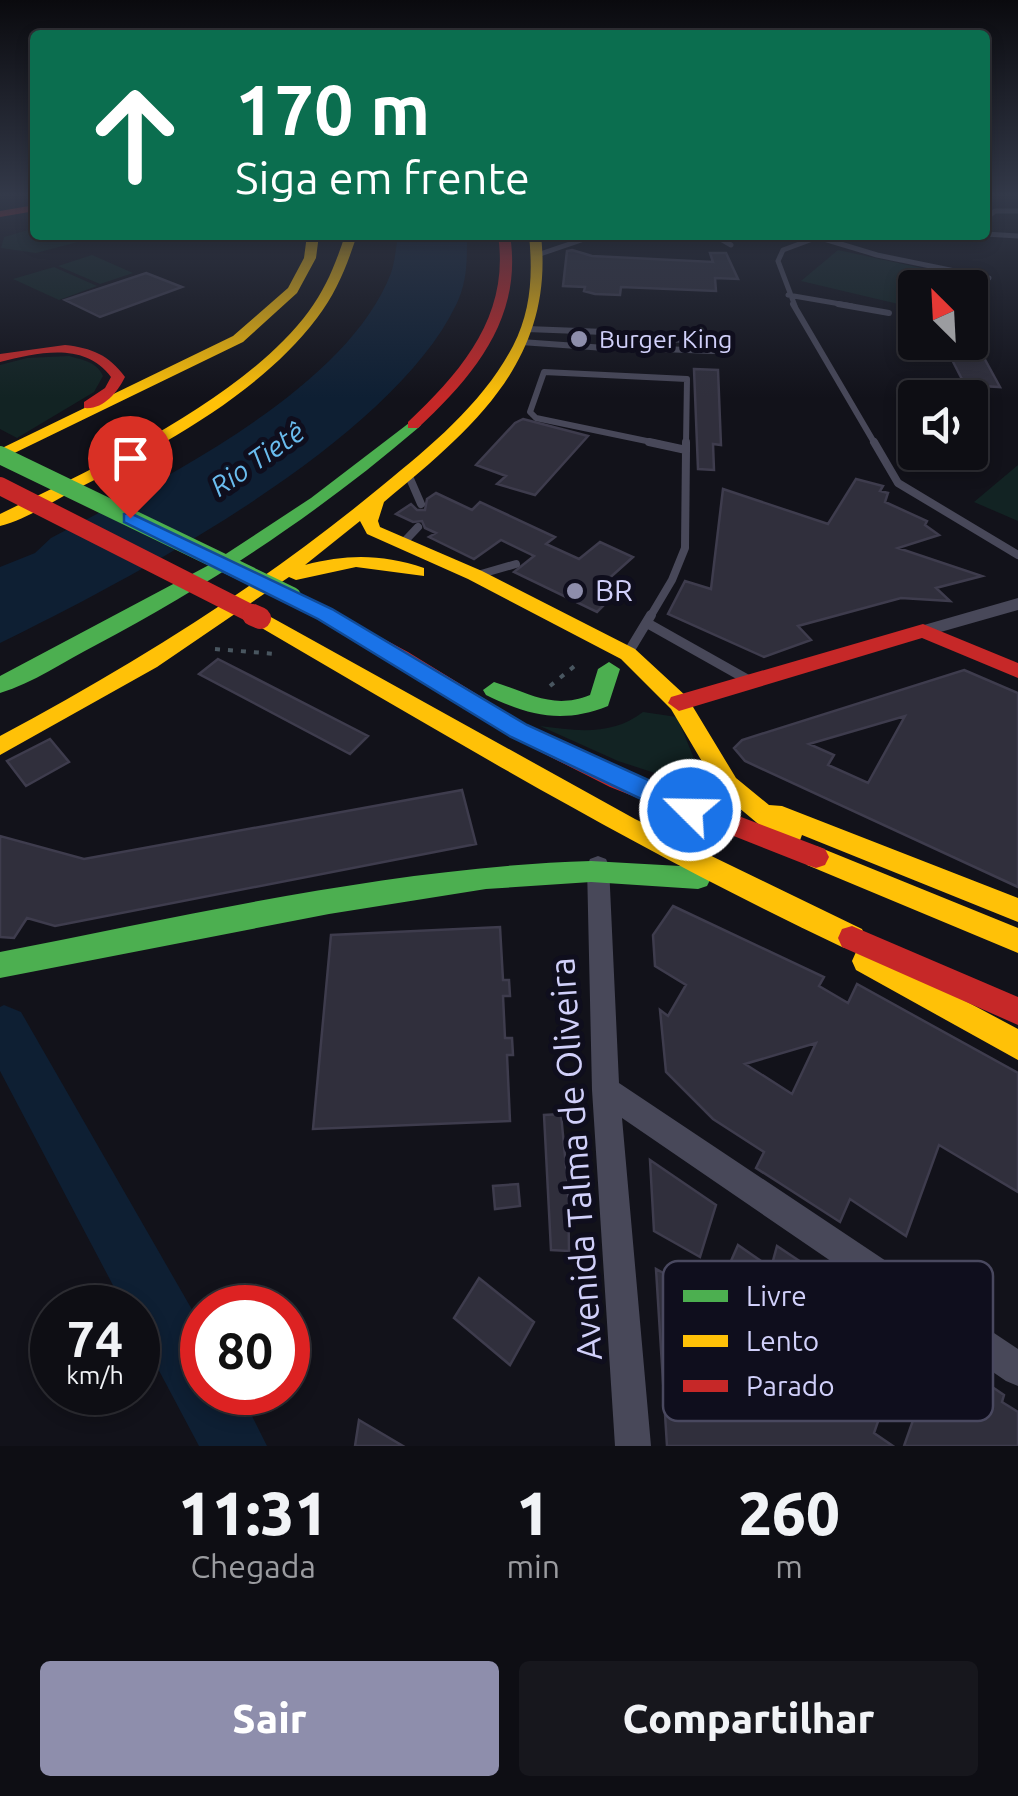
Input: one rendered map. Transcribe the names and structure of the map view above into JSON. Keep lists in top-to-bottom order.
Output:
{
  "streets": {
    "street": ["Avenida Talma de Oliveira"]
  },
  "water": ["Rio Tietê"],
  "places": ["Burger King", "BR"],
  "legend": ["Livre", "Lento", "Parado"],
  "north": "top left",
  "page": {
    "turn": ["170 m", "Siga em frente"],
    "speed": "74 km/h",
    "limit": "80",
    "eta": [
      "11:31",
      "Chegada",
      "1",
      "min",
      "260",
      "m"
    ],
    "buttons": ["Sair", "Compartilhar"]
  }
}
